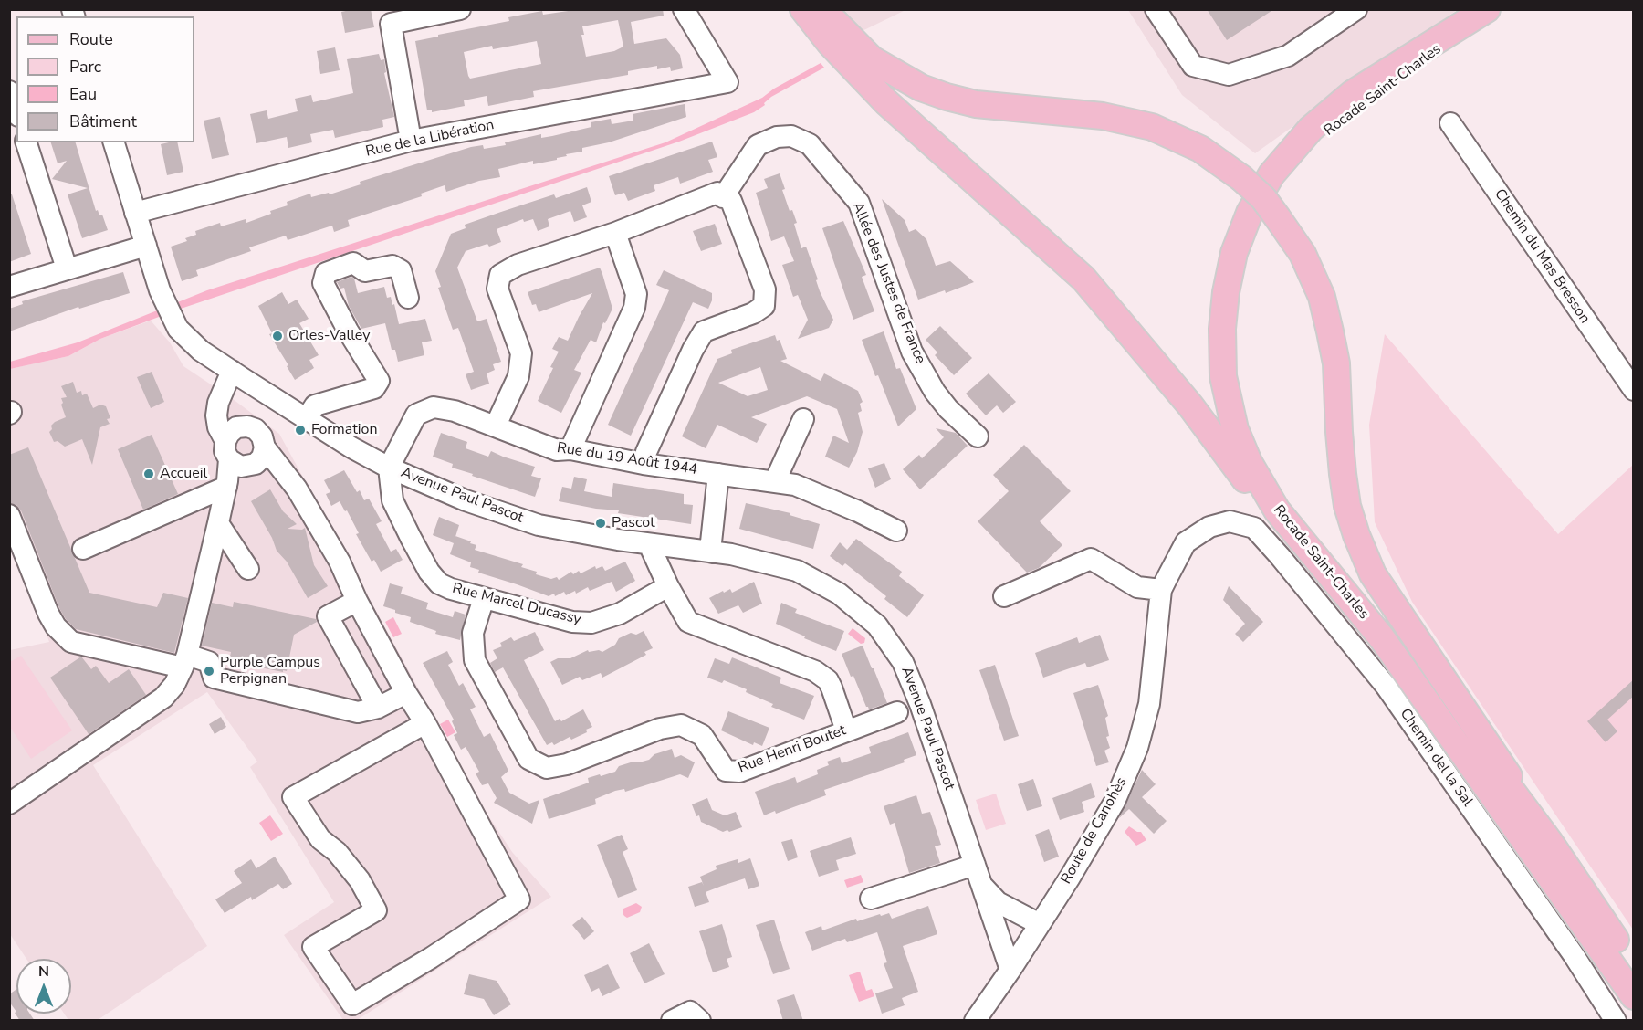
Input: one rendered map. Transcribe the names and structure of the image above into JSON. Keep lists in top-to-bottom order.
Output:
{
  "streets": {
    "main road": ["Rocade Saint-Charles"],
    "street": [
      "Rue de la Libération",
      "Chemin du Mas Bresson",
      "Allée des Justes de France",
      "Rue du 19 Août 1944",
      "Avenue Paul Pascot",
      "Rue Marcel Ducassy",
      "Rue Henri Boutet",
      "Chemin del la Sal",
      "Route de Canohès"
    ]
  },
  "crossings": [
    ["Rue de la Libération", "Avenue Paul Pascot"],
    ["Rue du 19 Août 1944", "Avenue Paul Pascot"],
    ["Rue du 19 Août 1944", "Rue Marcel Ducassy"],
    ["Avenue Paul Pascot", "Rue Marcel Ducassy"],
    ["Avenue Paul Pascot", "Route de Canohès"],
    ["Rue Marcel Ducassy", "Rue Henri Boutet"],
    ["Chemin del la Sal", "Route de Canohès"]
  ],
  "places": [
    "Orles-Valley",
    "Formation",
    "Accueil",
    "Pascot",
    "Purple Campus Perpignan"
  ],
  "legend": [
    "Route",
    "Parc",
    "Eau",
    "Bâtiment"
  ],
  "north": "top"
}
